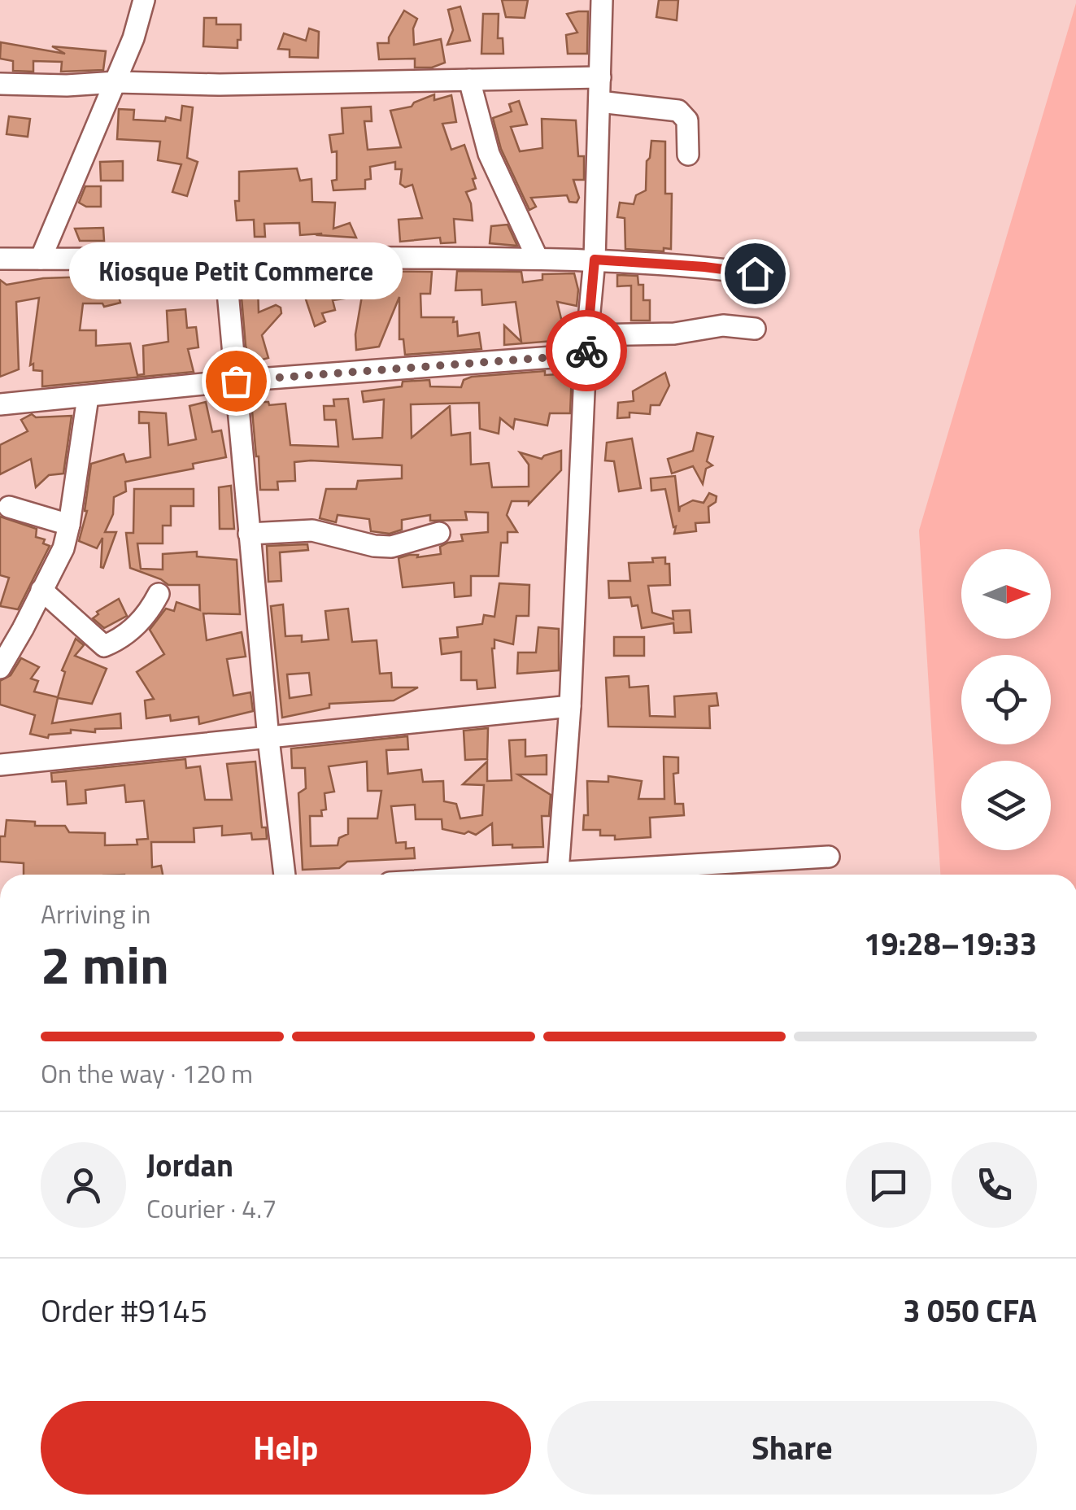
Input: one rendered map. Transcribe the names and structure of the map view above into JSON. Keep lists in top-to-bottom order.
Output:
{
  "places": ["Kiosque Petit Commerce"],
  "north": "right",
  "page": {
    "bubble": "Kiosque Petit Commerce",
    "heading": ["2 min", "Arriving in", "19:28–19:33"],
    "panel": [
      "Jordan",
      "Courier · 4.7",
      "Order #9145",
      "3 050 CFA"
    ],
    "bar": "On the way · 120 m",
    "buttons": ["Help", "Share"]
  }
}
